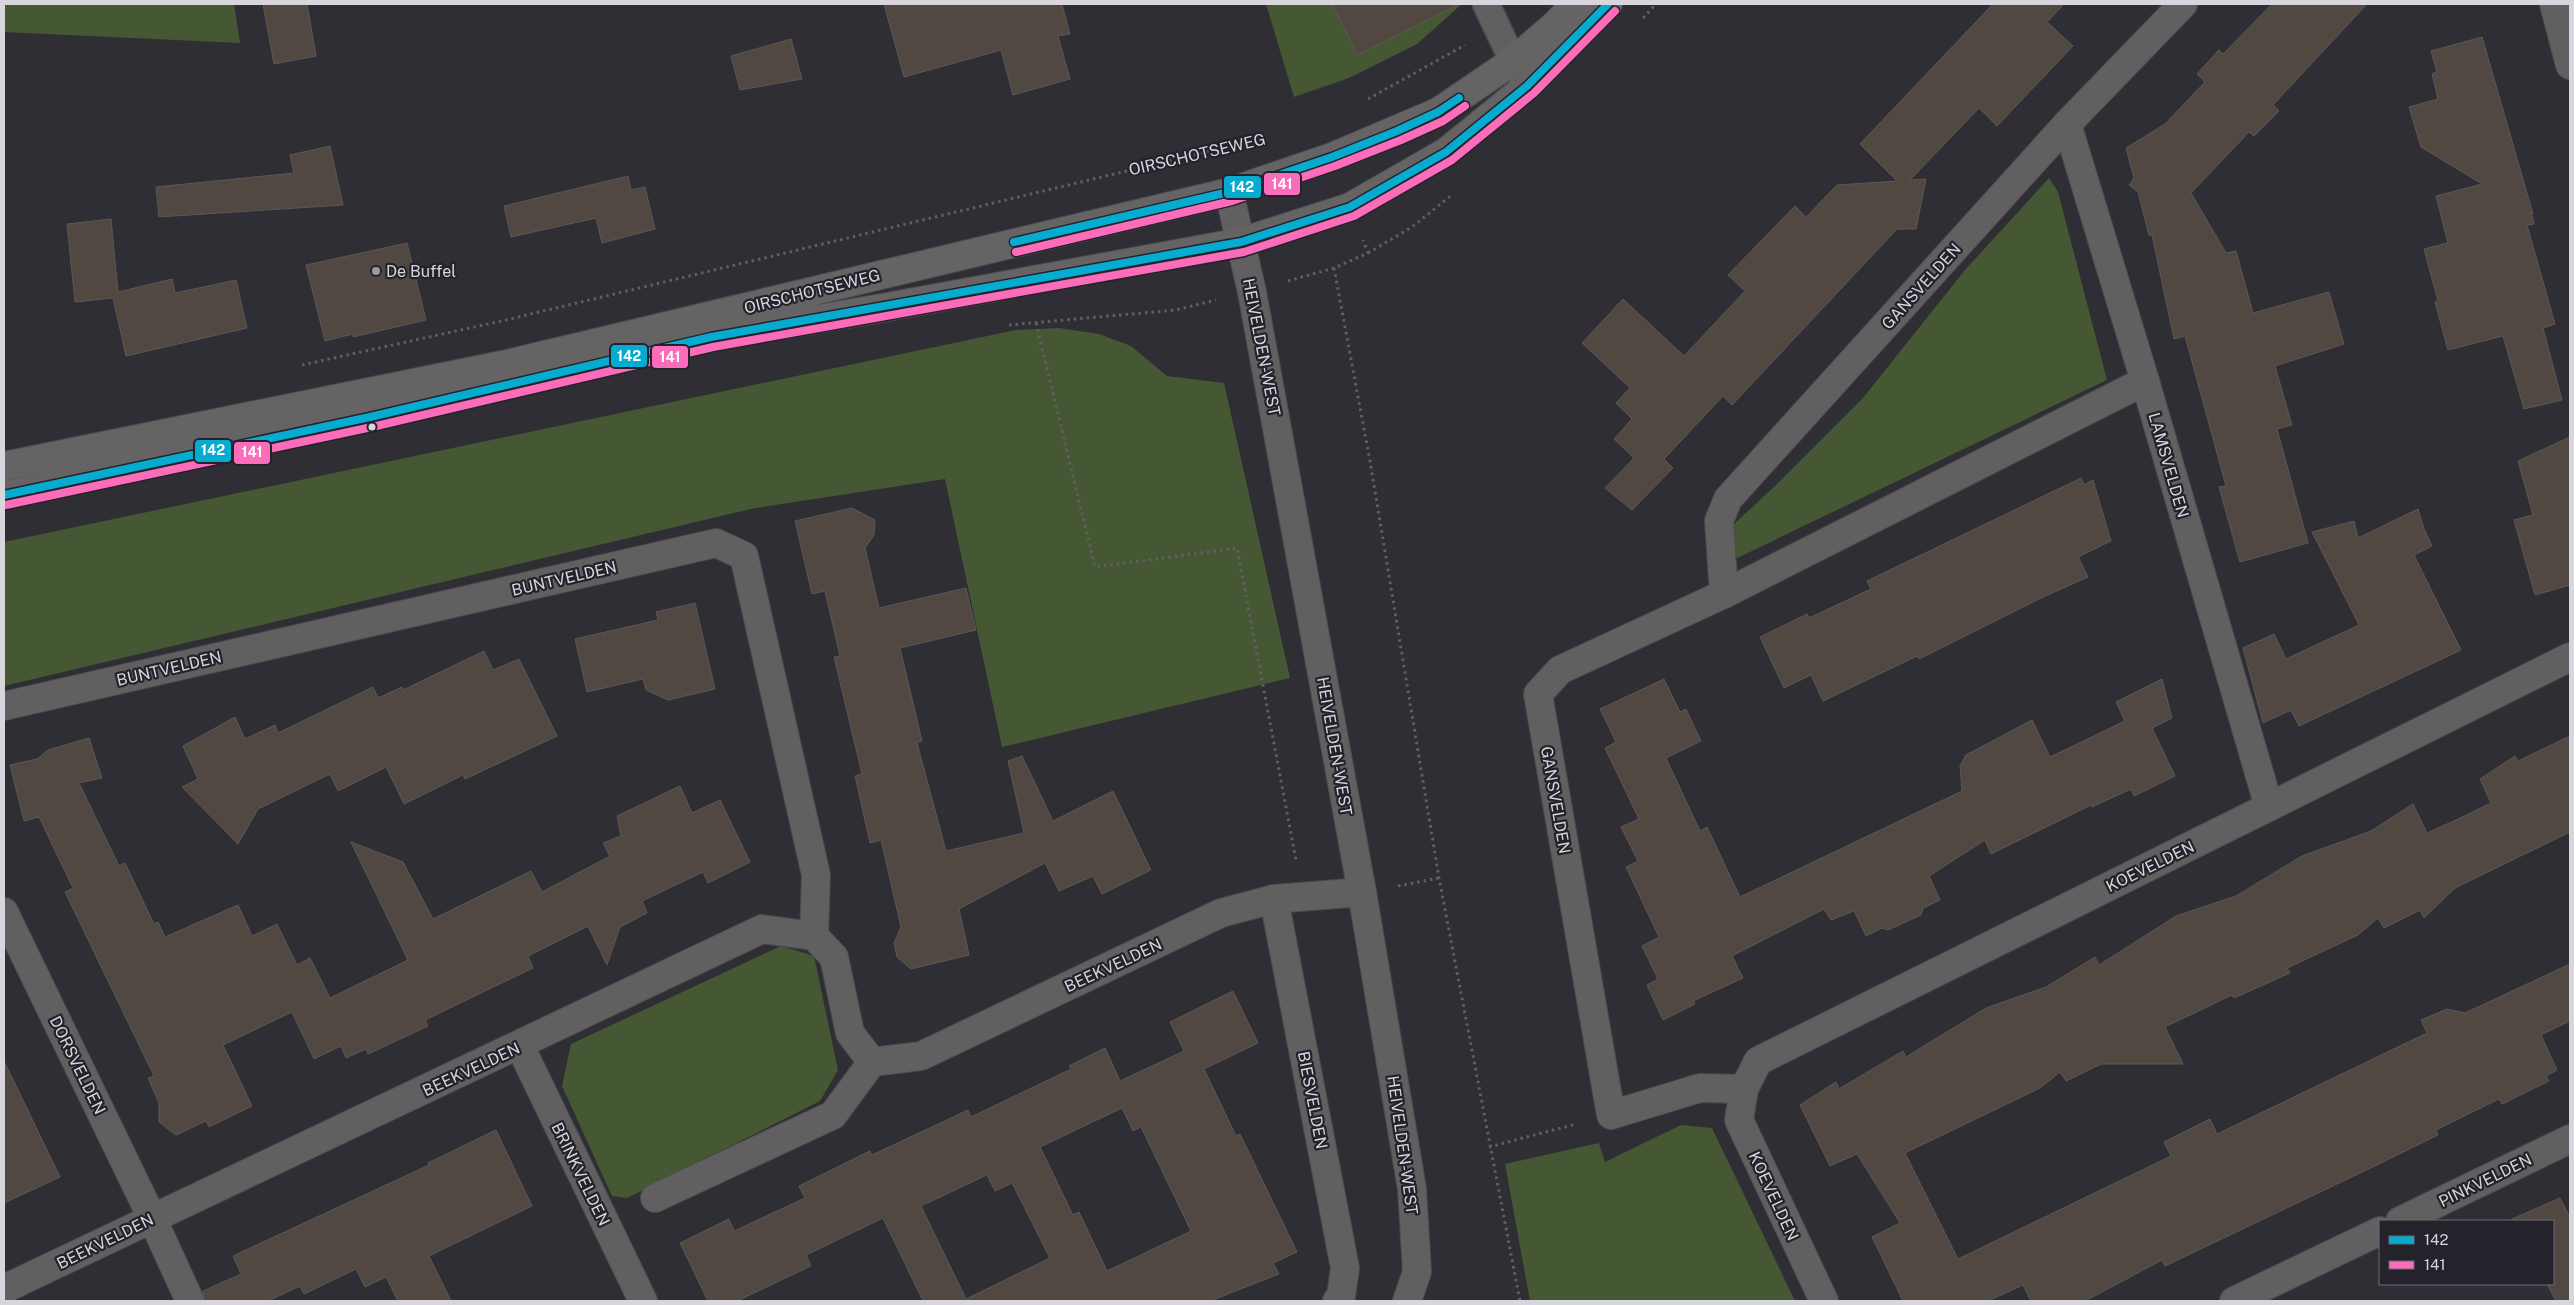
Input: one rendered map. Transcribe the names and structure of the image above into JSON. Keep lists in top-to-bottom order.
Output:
{
  "streets": {
    "main road": ["OIRSCHOTSEWEG"],
    "street": [
      "GANSVELDEN",
      "HEIVELDEN-WEST",
      "LAMSVELDEN",
      "BUNTVELDEN",
      "KOEVELDEN",
      "BEEKVELDEN",
      "DORSVELDEN",
      "BIESVELDEN",
      "BRINKVELDEN",
      "PINKVELDEN"
    ]
  },
  "crossings": [
    ["OIRSCHOTSEWEG", "HEIVELDEN-WEST"],
    ["GANSVELDEN", "LAMSVELDEN"],
    ["HEIVELDEN-WEST", "BEEKVELDEN"],
    ["LAMSVELDEN", "KOEVELDEN"],
    ["BUNTVELDEN", "BEEKVELDEN"],
    ["BEEKVELDEN", "DORSVELDEN"],
    ["BEEKVELDEN", "BIESVELDEN"],
    ["BEEKVELDEN", "BRINKVELDEN"]
  ],
  "places": ["De Buffel"],
  "lines": ["transit line 142", "transit line 141"],
  "legend": ["142", "141"]
}
